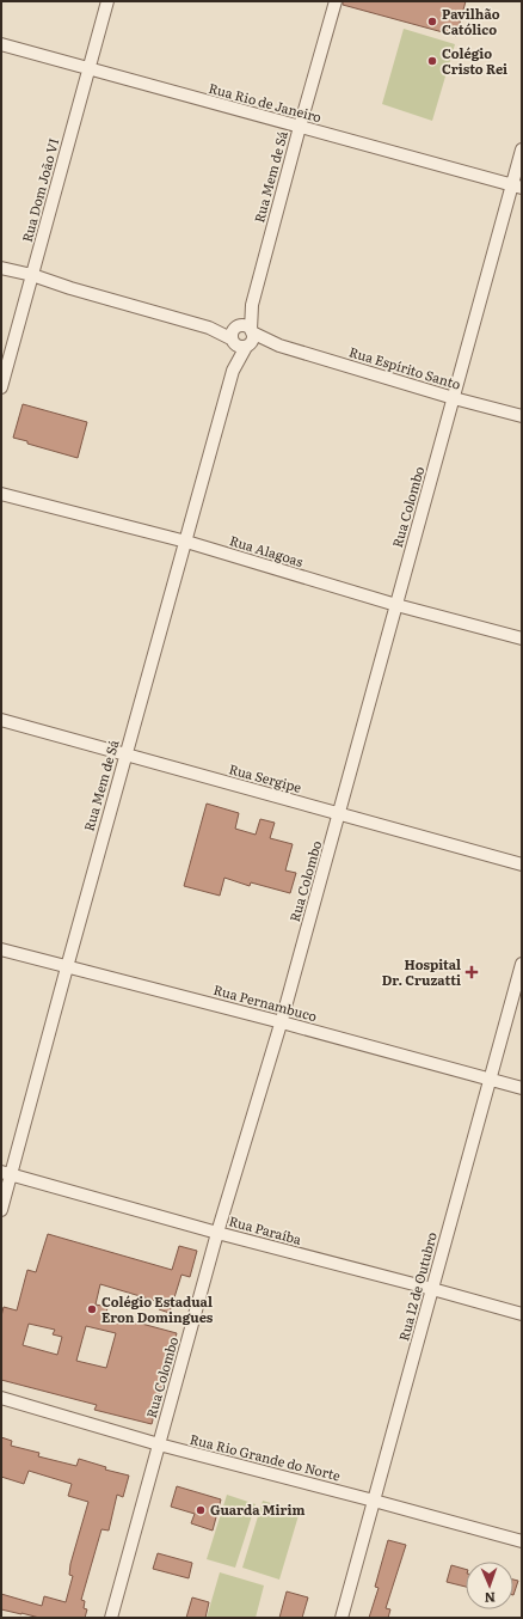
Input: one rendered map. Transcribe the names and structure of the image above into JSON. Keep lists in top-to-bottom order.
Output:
{
  "streets": {
    "street": [
      "Rua Rio de Janeiro",
      "Rua Mem de Sá",
      "Rua Dom João VI",
      "Rua Espírito Santo",
      "Rua Colombo",
      "Rua Alagoas",
      "Rua Sergipe",
      "Rua Pernambuco",
      "Rua Paraíba",
      "Rua 12 de Outubro",
      "Rua Rio Grande do Norte"
    ]
  },
  "crossings": [
    ["Rua Rio de Janeiro", "Rua Mem de Sá"],
    ["Rua Rio de Janeiro", "Rua Dom João VI"],
    ["Rua Rio de Janeiro", "Rua Colombo"],
    ["Rua Mem de Sá", "Rua Espírito Santo"],
    ["Rua Mem de Sá", "Rua Alagoas"],
    ["Rua Mem de Sá", "Rua Sergipe"],
    ["Rua Mem de Sá", "Rua Pernambuco"],
    ["Rua Mem de Sá", "Rua Paraíba"],
    ["Rua Espírito Santo", "Rua Colombo"],
    ["Rua Colombo", "Rua Alagoas"],
    ["Rua Colombo", "Rua Sergipe"],
    ["Rua Colombo", "Rua Pernambuco"],
    ["Rua Colombo", "Rua Paraíba"],
    ["Rua Colombo", "Rua Rio Grande do Norte"],
    ["Rua Pernambuco", "Rua 12 de Outubro"],
    ["Rua Paraíba", "Rua 12 de Outubro"],
    ["Rua 12 de Outubro", "Rua Rio Grande do Norte"]
  ],
  "places": {
    "other": [
      "Pavilhão Católico",
      "Colégio Cristo Rei",
      "Colégio Estadual Eron Domingues",
      "Guarda Mirim"
    ],
    "health": ["Hospital Dr. Cruzatti"]
  },
  "north": "bottom"
}
